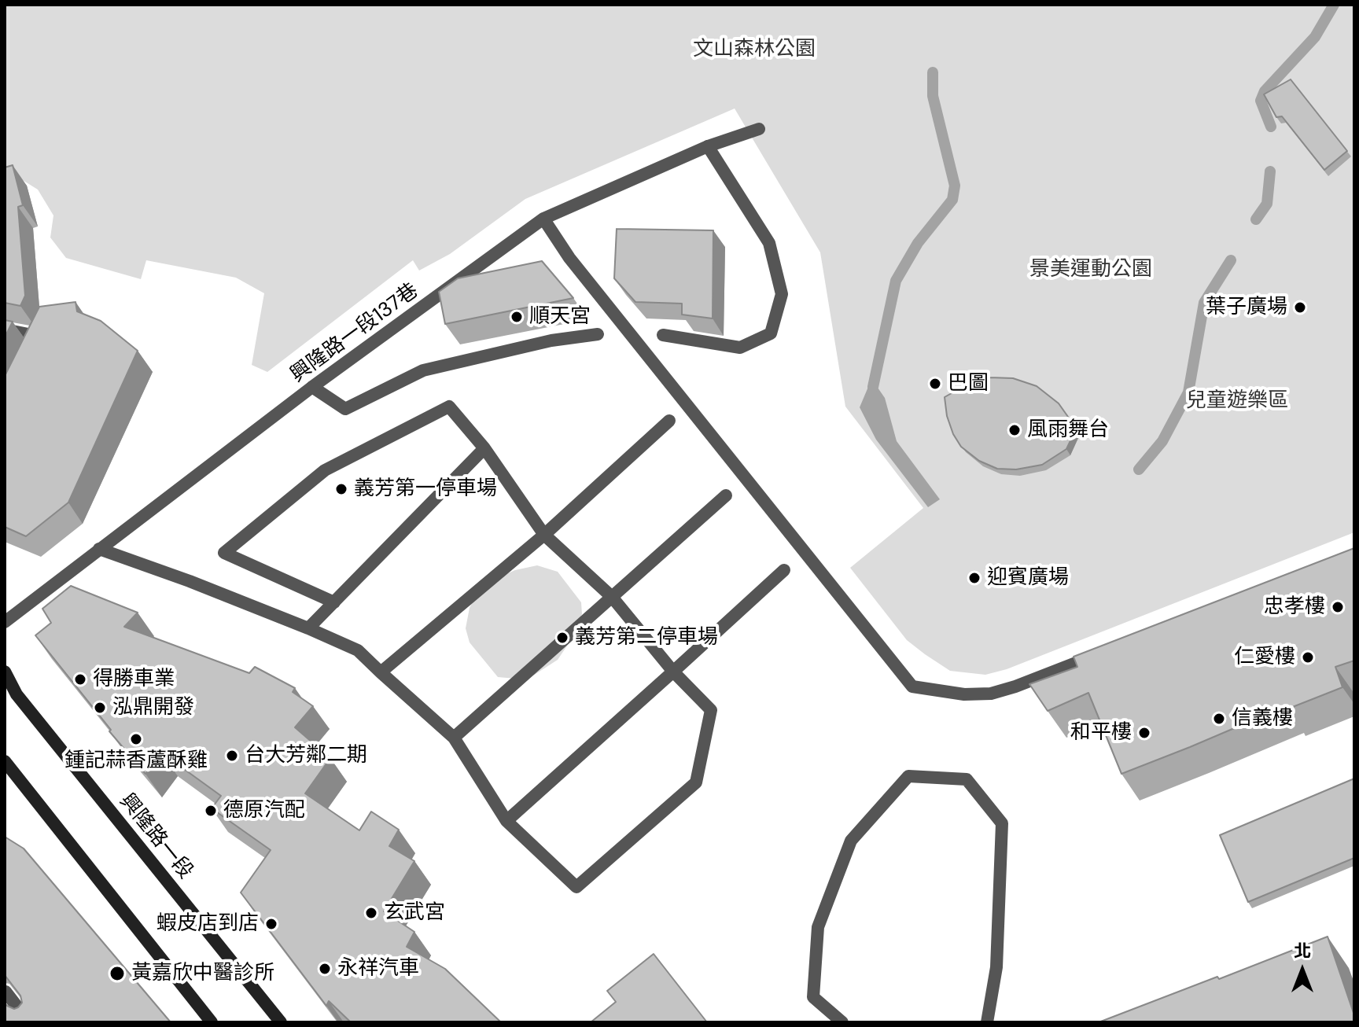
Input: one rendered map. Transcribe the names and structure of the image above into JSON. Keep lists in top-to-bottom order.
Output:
{
  "streets": {
    "main road": ["興隆路一段"],
    "street": ["興隆路一段137巷"]
  },
  "parks": ["文山森林公園", "景美運動公園", "兒童遊樂區"],
  "places": [
    "葉子廣場",
    "順天宮",
    "巴圖",
    "風雨舞台",
    "義芳第一停車場",
    "迎賓廣場",
    "忠孝樓",
    "義芳第二停車場",
    "仁愛樓",
    "得勝車業",
    "泓鼎開發",
    "信義樓",
    "和平樓",
    "鍾記蒜香蘆酥雞",
    "台大芳鄰二期",
    "德原汽配",
    "玄武宮",
    "蝦皮店到店",
    "永祥汽車",
    "黃嘉欣中醫診所"
  ],
  "north": "top"
}
